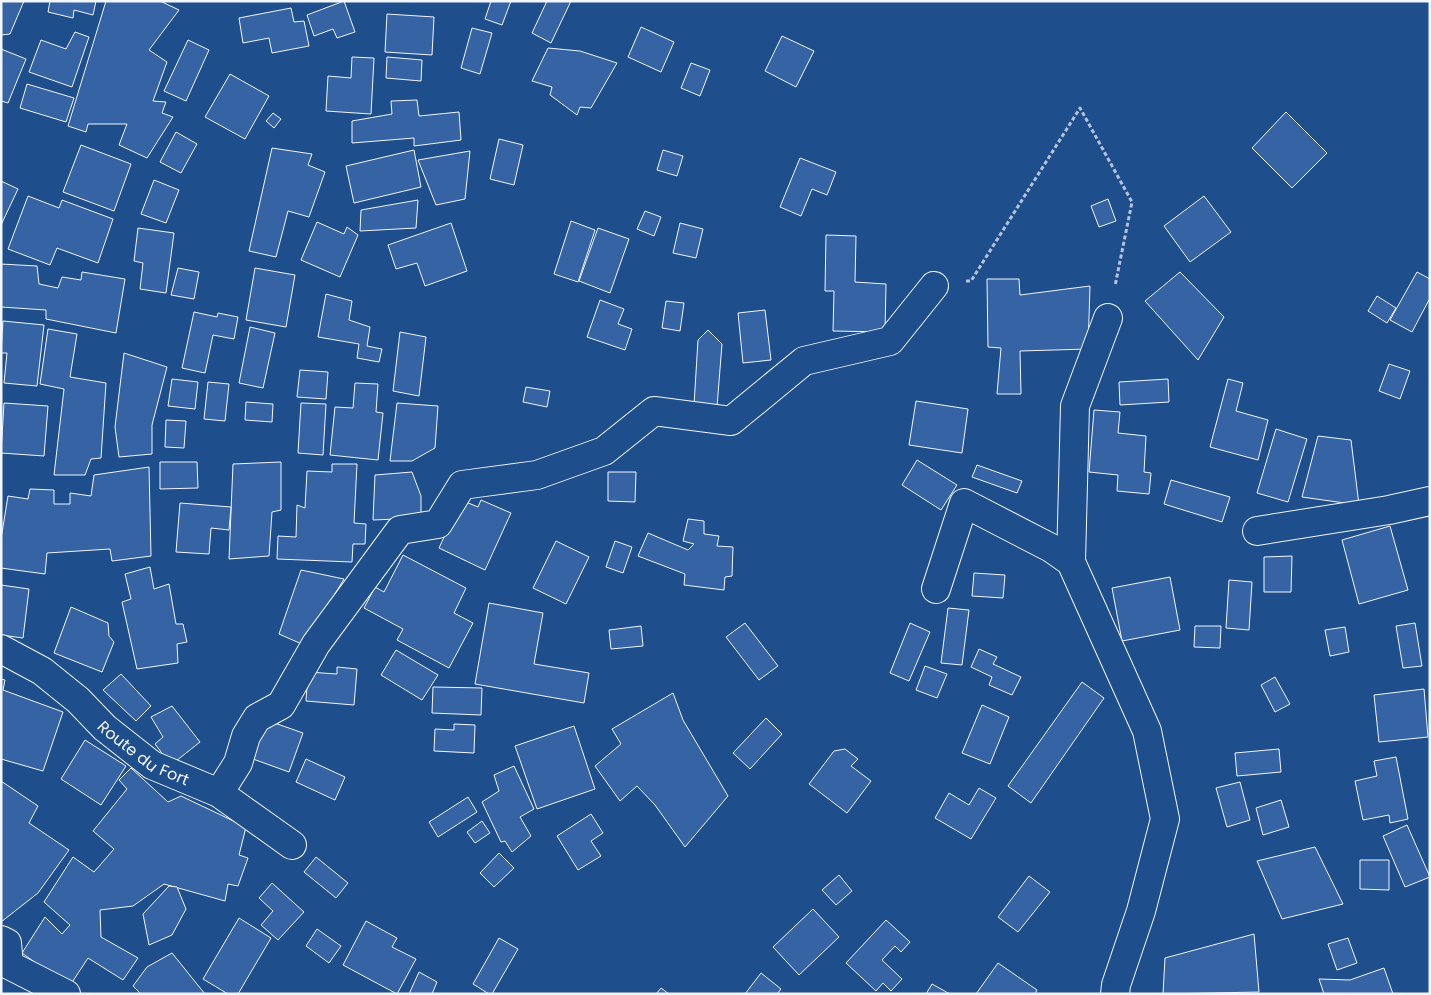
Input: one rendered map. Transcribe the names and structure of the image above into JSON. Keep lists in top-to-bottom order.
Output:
{
  "streets": {
    "street": ["Route du Fort"]
  }
}
